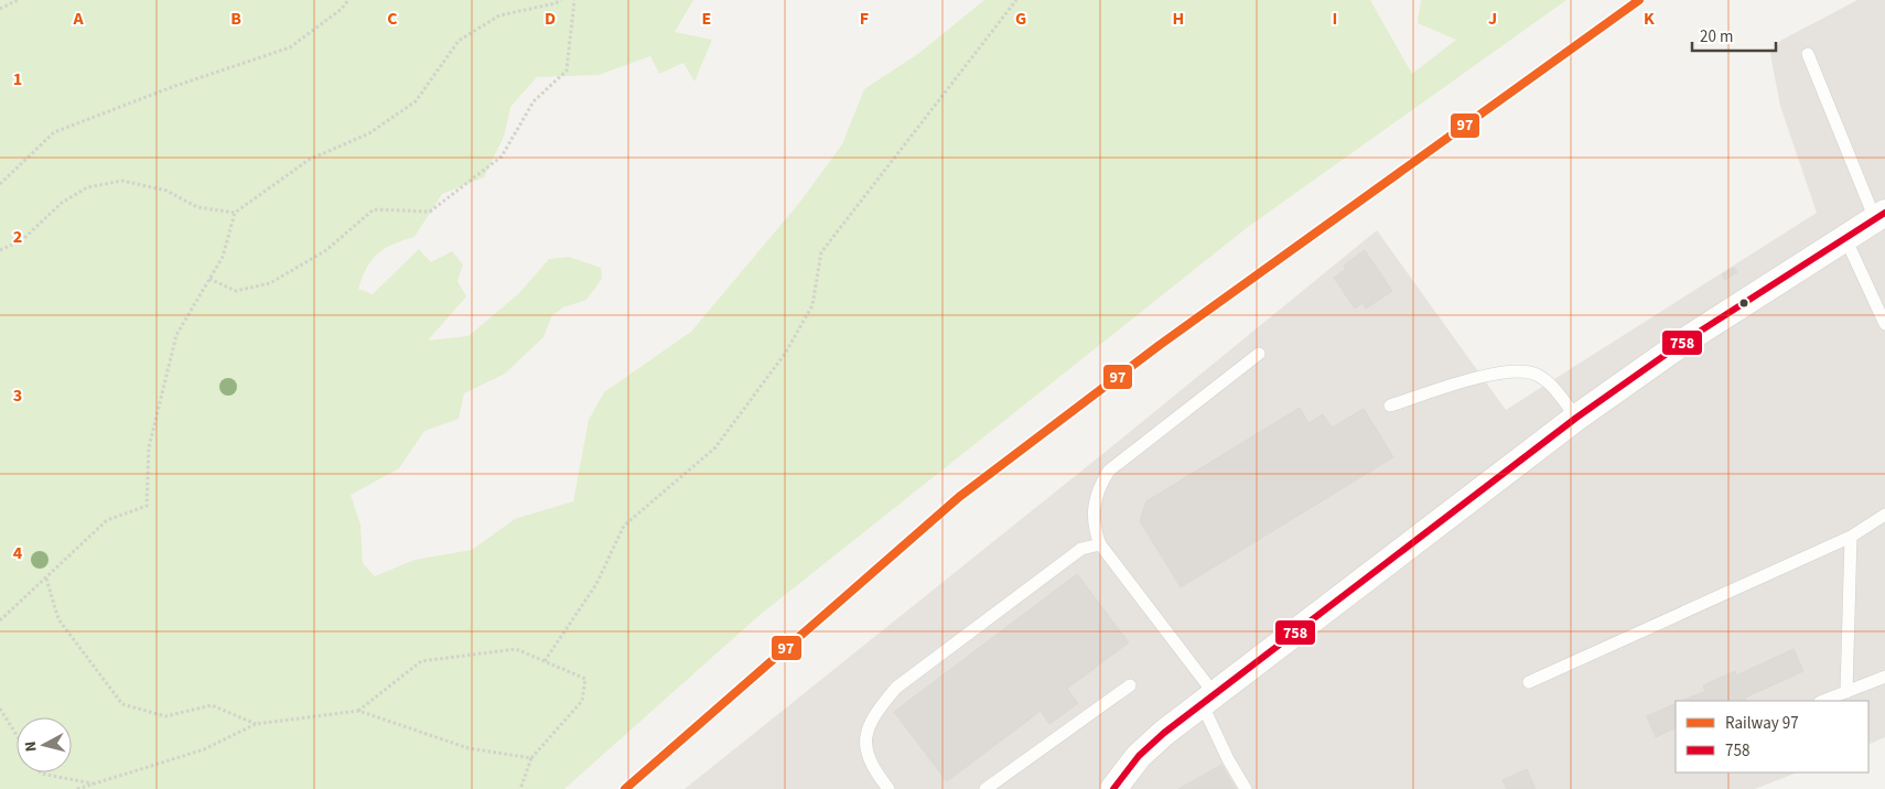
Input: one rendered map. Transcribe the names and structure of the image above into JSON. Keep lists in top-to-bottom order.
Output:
{
  "lines": ["rail line 97", "transit line 758"],
  "legend": ["Railway 97", "758"],
  "scale_bar": "20 m",
  "north": "left",
  "grid": {
    "columns": [
      "A",
      "B",
      "C",
      "D",
      "E",
      "F",
      "G",
      "H",
      "I",
      "J",
      "K"
    ],
    "rows": [
      "1",
      "2",
      "3",
      "4"
    ]
  }
}
